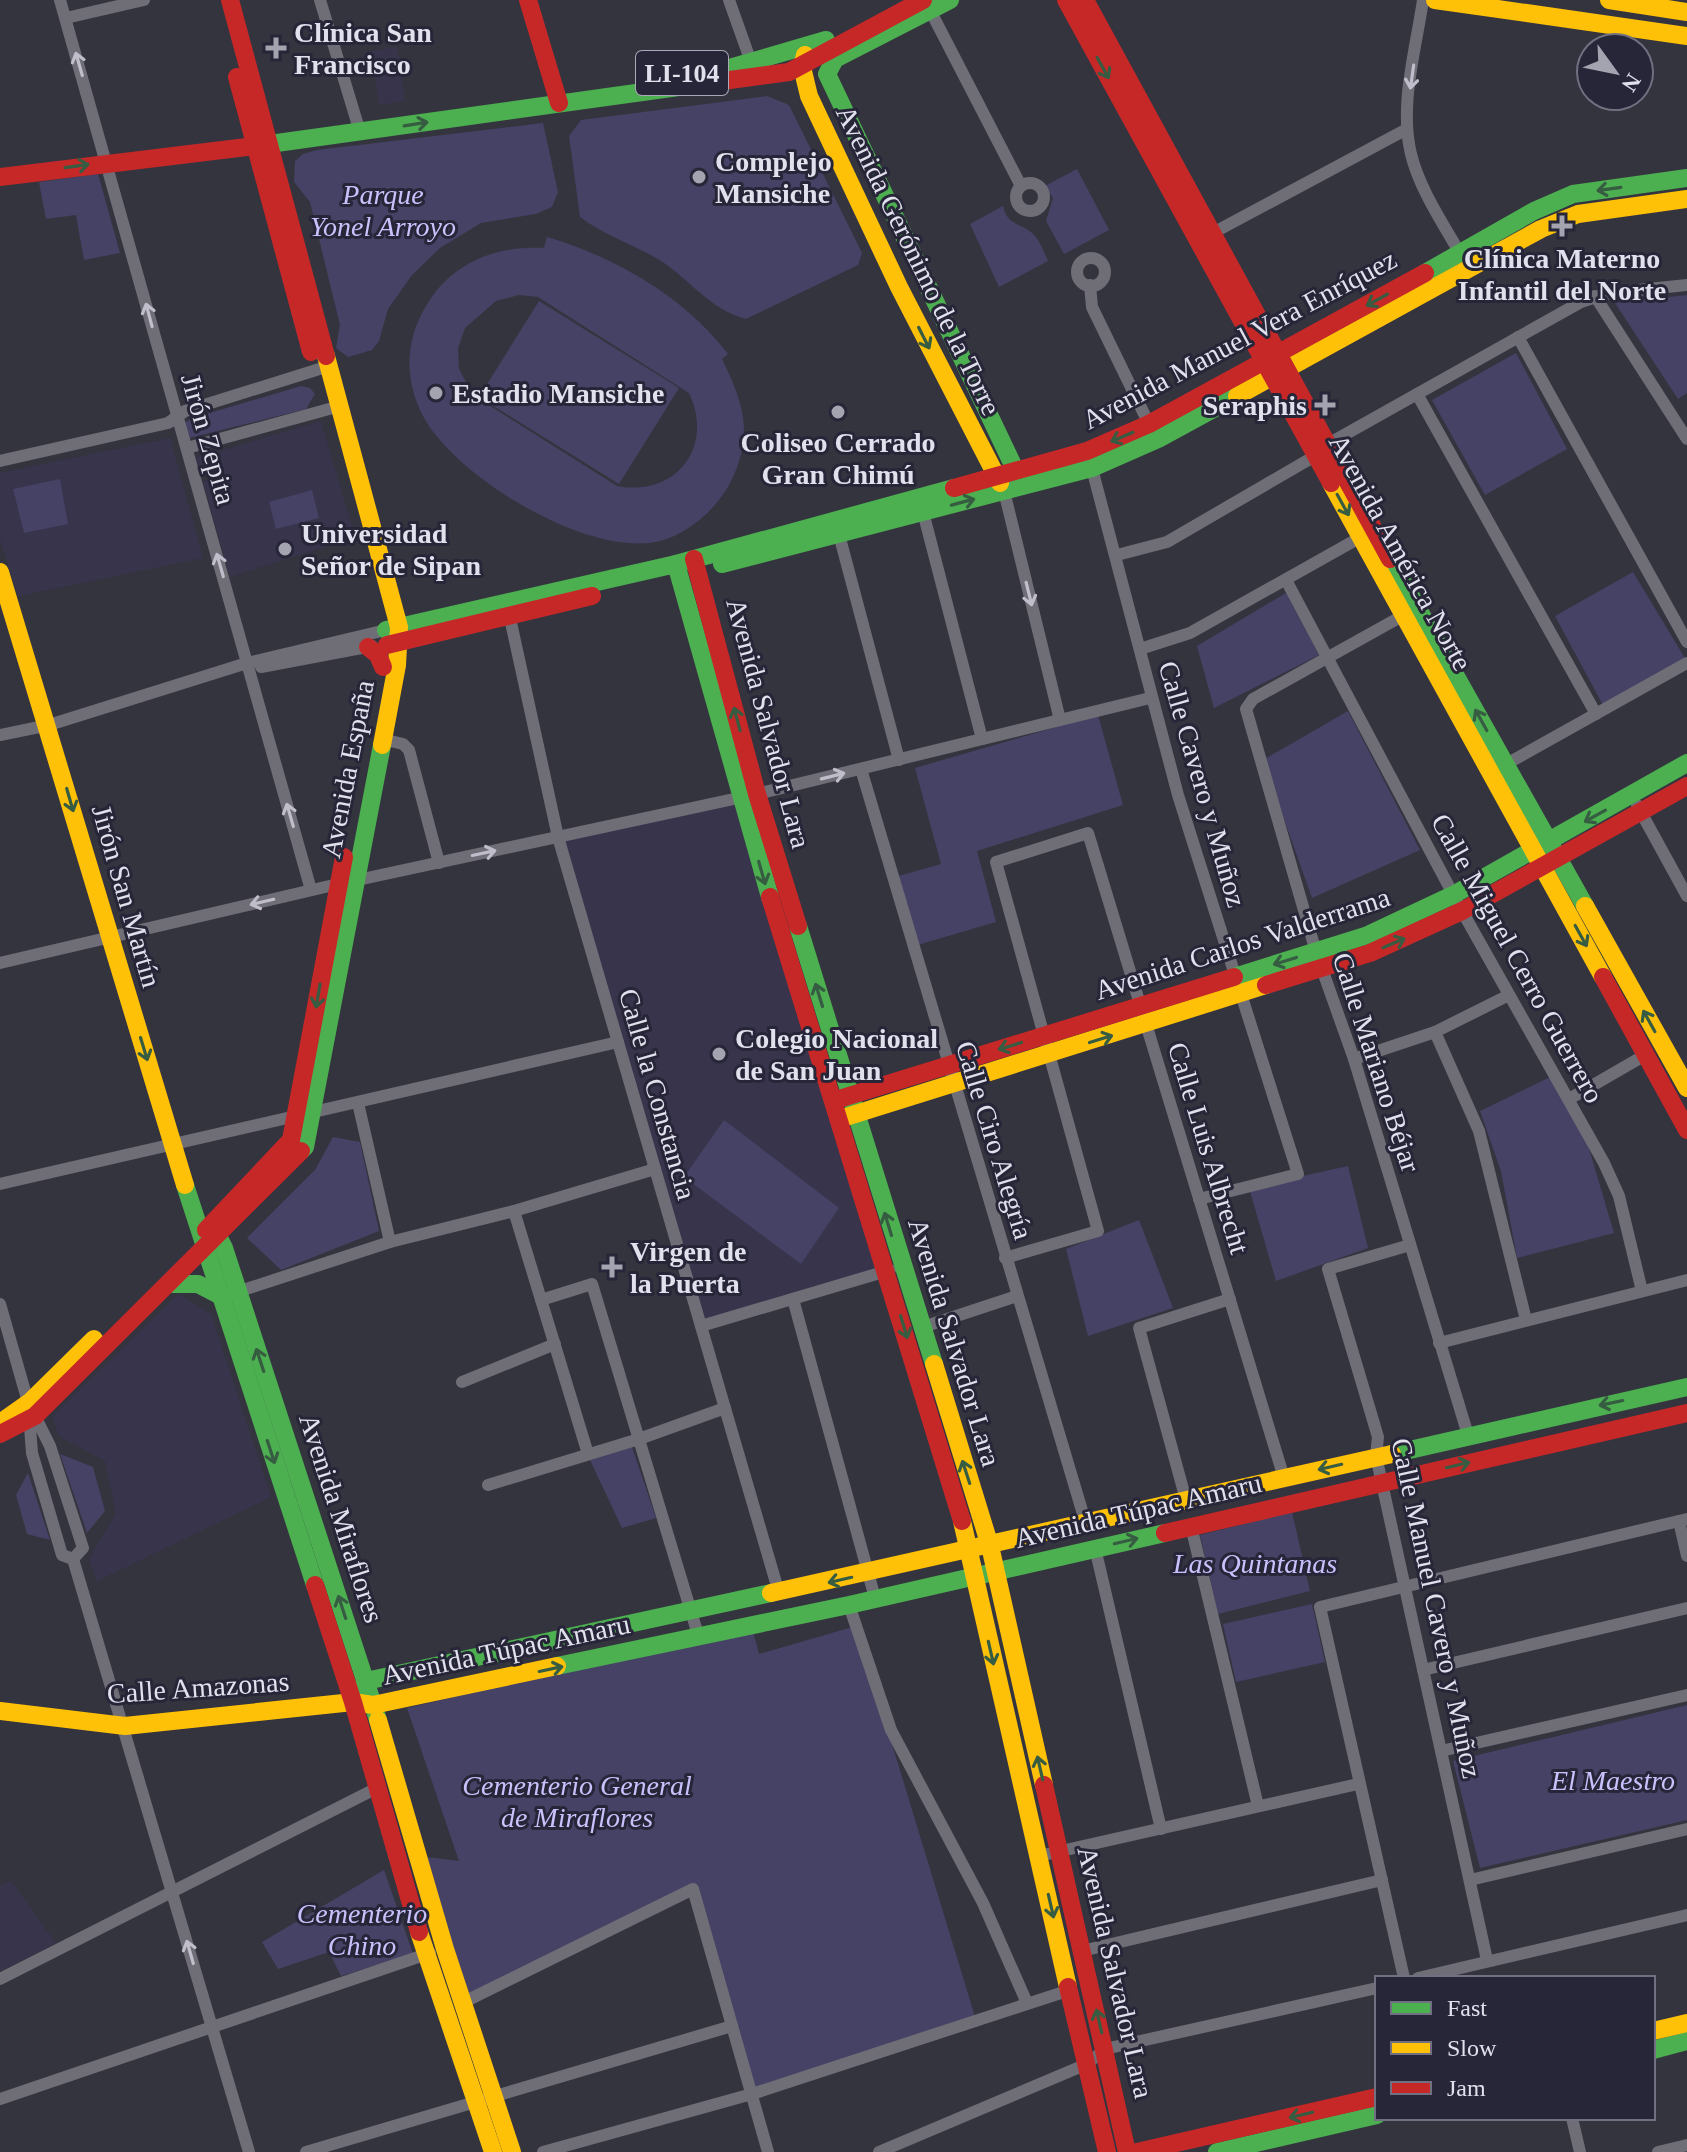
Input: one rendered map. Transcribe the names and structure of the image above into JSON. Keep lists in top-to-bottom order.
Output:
{
  "streets": {
    "main road": [
      "LI-104",
      "Avenida Gerónimo de la Torre",
      "Avenida Manuel Vera Enríquez",
      "Avenida América Norte",
      "Avenida Salvador Lara",
      "Avenida España",
      "Jirón San Martín",
      "Avenida Carlos Valderrama",
      "Avenida Túpac Amaru",
      "Avenida Miraflores",
      "Calle Amazonas"
    ],
    "street": [
      "Jirón Zepita",
      "Calle Cavero y Muñoz",
      "Calle Miguel Cerro Guerrero",
      "Calle Mariano Béjar",
      "Calle la Constancia",
      "Calle Ciro Alegría",
      "Calle Luis Albrecht",
      "Calle Manuel Cavero y Muñoz"
    ]
  },
  "crossings": [
    ["LI-104", "Avenida Gerónimo de la Torre"],
    ["LI-104", "Avenida España"],
    ["Avenida Gerónimo de la Torre", "Avenida Manuel Vera Enríquez"],
    ["Avenida Manuel Vera Enríquez", "Avenida América Norte"],
    ["Avenida Manuel Vera Enríquez", "Avenida Salvador Lara"],
    ["Avenida Manuel Vera Enríquez", "Avenida España"],
    ["Avenida Manuel Vera Enríquez", "Calle Cavero y Muñoz"],
    ["Avenida Manuel Vera Enríquez", "Calle la Constancia"],
    ["Avenida América Norte", "Avenida Carlos Valderrama"],
    ["Avenida Salvador Lara", "Avenida Carlos Valderrama"],
    ["Avenida Salvador Lara", "Avenida Túpac Amaru"],
    ["Avenida España", "Jirón San Martín"],
    ["Avenida España", "Avenida Miraflores"],
    ["Calle Cavero y Muñoz", "Avenida Carlos Valderrama"],
    ["Calle Cavero y Muñoz", "Calle Luis Albrecht"],
    ["Jirón San Martín", "Avenida Miraflores"],
    ["Avenida Carlos Valderrama", "Calle Miguel Cerro Guerrero"],
    ["Avenida Carlos Valderrama", "Calle Mariano Béjar"],
    ["Avenida Carlos Valderrama", "Calle Ciro Alegría"],
    ["Avenida Carlos Valderrama", "Calle Luis Albrecht"],
    ["Calle Miguel Cerro Guerrero", "Calle Mariano Béjar"],
    ["Calle Mariano Béjar", "Avenida Túpac Amaru"],
    ["Calle Mariano Béjar", "Calle Manuel Cavero y Muñoz"],
    ["Calle la Constancia", "Avenida Túpac Amaru"],
    ["Calle Ciro Alegría", "Avenida Túpac Amaru"],
    ["Calle Luis Albrecht", "Avenida Túpac Amaru"],
    ["Avenida Túpac Amaru", "Avenida Miraflores"],
    ["Avenida Túpac Amaru", "Calle Manuel Cavero y Muñoz"],
    ["Avenida Túpac Amaru", "Calle Amazonas"],
    ["Avenida Miraflores", "Calle Amazonas"]
  ],
  "one_way": ["Avenida Gerónimo de la Torre", "Jirón Zepita", "Jirón San Martín"],
  "parks": [
    "Parque Yonel Arroyo",
    "Las Quintanas",
    "El Maestro",
    "Cementerio General de Miraflores",
    "Cementerio Chino"
  ],
  "places": {
    "health": [
      "Clínica San Francisco",
      "Clínica Materno Infantil del Norte",
      "Seraphis",
      "Virgen de la Puerta"
    ],
    "other": [
      "Complejo Mansiche",
      "Estadio Mansiche",
      "Coliseo Cerrado Gran Chimú",
      "Universidad Señor de Sipan",
      "Colegio Nacional de San Juan"
    ]
  },
  "legend": ["Fast", "Slow", "Jam"],
  "north": "bottom right"
}
